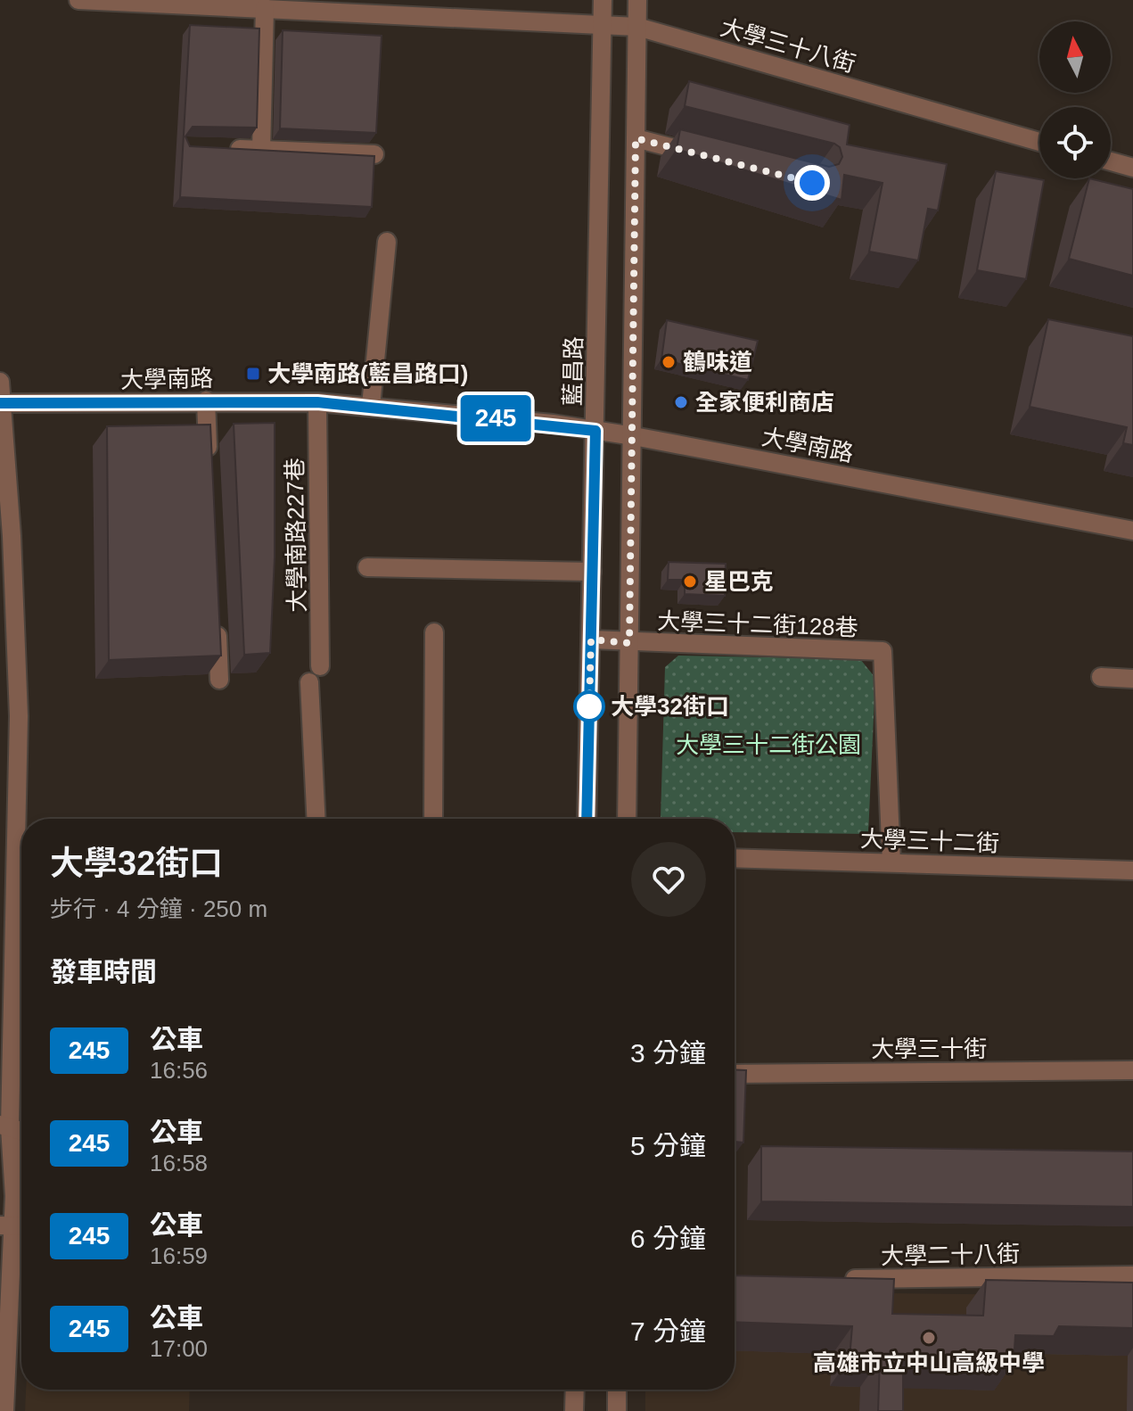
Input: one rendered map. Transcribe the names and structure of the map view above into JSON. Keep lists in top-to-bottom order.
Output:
{
  "streets": {
    "street": [
      "大學三十八街",
      "藍昌路",
      "大學南路",
      "大學南路227巷",
      "大學三十二街128巷",
      "大學三十二街",
      "大學三十街",
      "大學二十八街"
    ]
  },
  "crossings": [
    ["大學三十八街", "藍昌路"],
    ["藍昌路", "大學南路"],
    ["藍昌路", "大學三十二街128巷"],
    ["大學南路", "大學南路227巷"],
    ["大學三十二街128巷", "大學三十二街"]
  ],
  "parks": ["大學三十二街公園"],
  "places": {
    "other": [
      "鶴味道",
      "全家便利商店",
      "星巴克",
      "大學32街口",
      "高雄市立中山高級中學"
    ],
    "transit": ["大學南路(藍昌路口)"]
  },
  "lines": ["bus line 245"],
  "north": "top",
  "page": {
    "on_map": "245",
    "heading": [
      ["大學32街口", "步行 · 4 分鐘 · 250 m"],
      "發車時間"
    ],
    "list": [
      {
        "mark": "245",
        "name": "公車",
        "note": "16:56",
        "value": "3 分鐘"
      },
      {
        "mark": "245",
        "name": "公車",
        "note": "16:58",
        "value": "5 分鐘"
      },
      {
        "mark": "245",
        "name": "公車",
        "note": "16:59",
        "value": "6 分鐘"
      },
      {
        "mark": "245",
        "name": "公車",
        "note": "17:00",
        "value": "7 分鐘"
      }
    ]
  }
}
